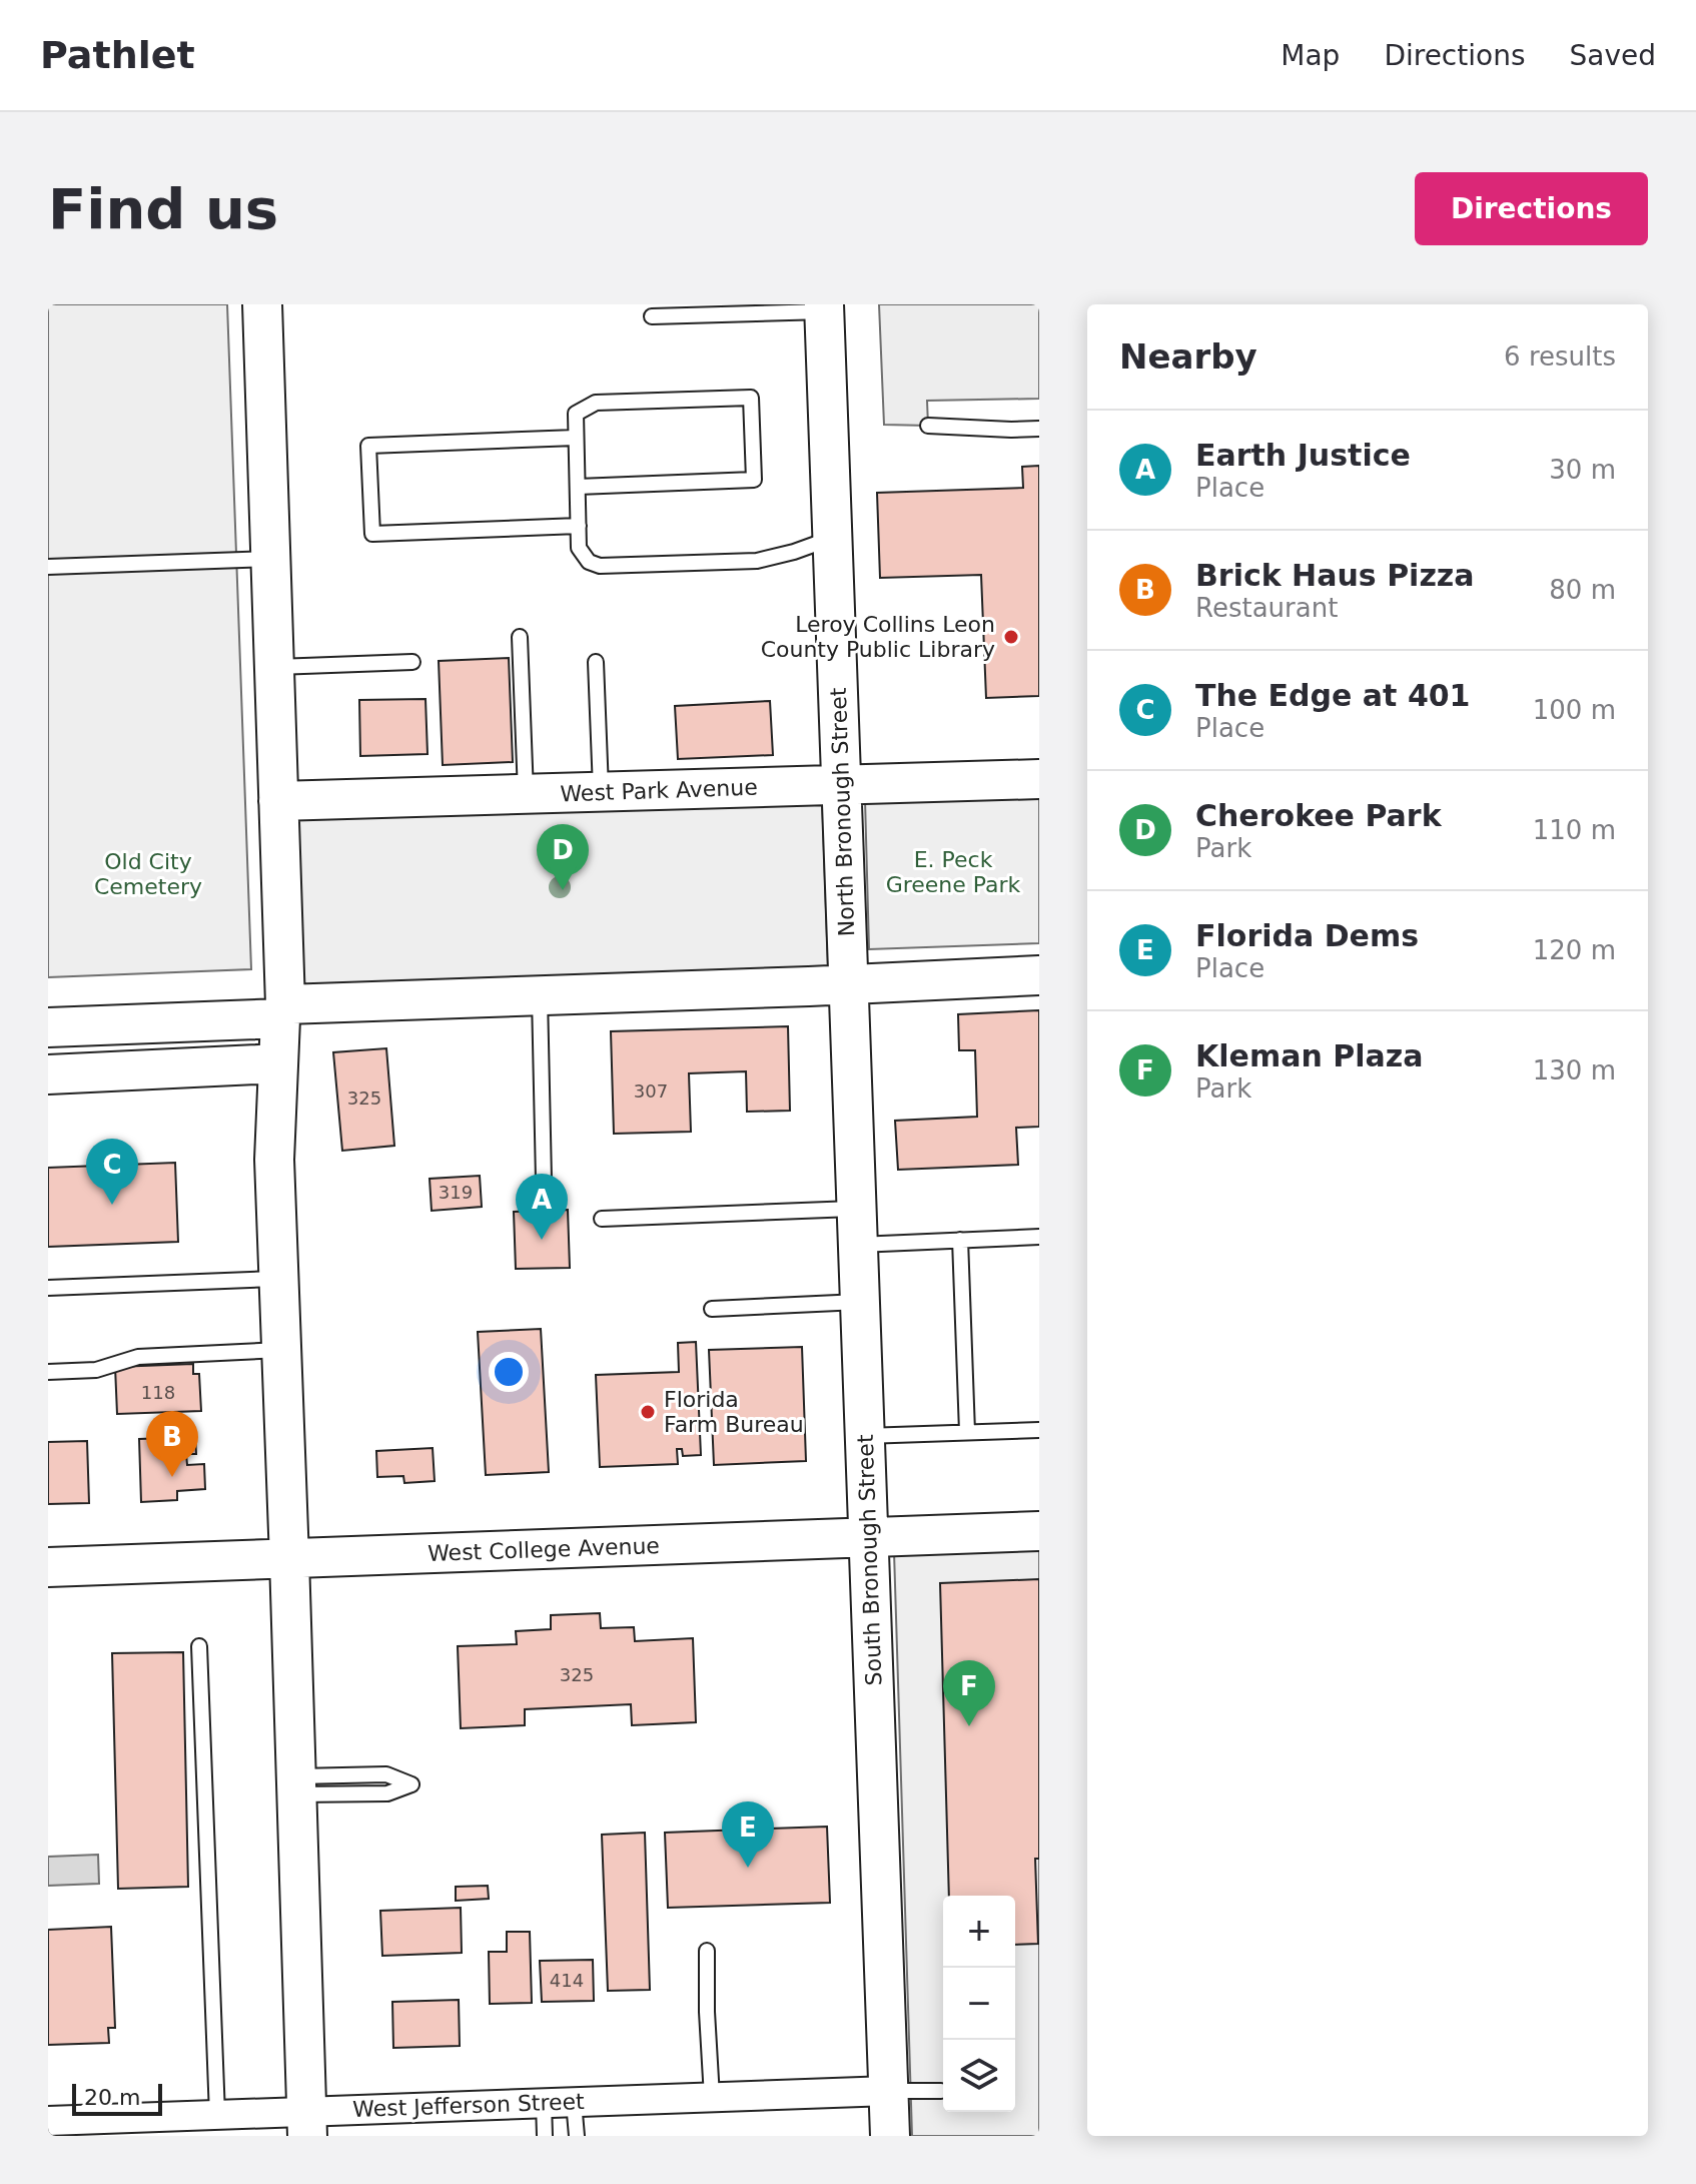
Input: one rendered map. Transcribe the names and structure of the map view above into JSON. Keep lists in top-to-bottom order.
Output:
{
  "streets": {
    "street": [
      "West Park Avenue",
      "North Bronough Street",
      "West College Avenue",
      "South Bronough Street",
      "West Jefferson Street"
    ]
  },
  "crossings": [
    ["West Park Avenue", "North Bronough Street"],
    ["North Bronough Street", "South Bronough Street"],
    ["West College Avenue", "South Bronough Street"],
    ["South Bronough Street", "West Jefferson Street"]
  ],
  "parks": ["E. Peck Greene Park", "Old City Cemetery"],
  "places": ["Leroy Collins Leon County Public Library", "Florida Farm Bureau"],
  "house_numbers": [
    "307",
    "325",
    "319",
    "118",
    "325",
    "414"
  ],
  "scale_bar": "20 m",
  "page": {
    "header": "Pathlet",
    "nav": ["Map", "Directions", "Saved"],
    "buttons": "Directions",
    "title": "Find us",
    "heading": ["Nearby", "6 results"],
    "list": [
      {
        "mark": "A",
        "name": "Earth Justice",
        "note": "Place",
        "value": "30 m"
      },
      {
        "mark": "B",
        "name": "Brick Haus Pizza",
        "note": "Restaurant",
        "value": "80 m"
      },
      {
        "mark": "C",
        "name": "The Edge at 401",
        "note": "Place",
        "value": "100 m"
      },
      {
        "mark": "D",
        "name": "Cherokee Park",
        "note": "Park",
        "value": "110 m"
      },
      {
        "mark": "E",
        "name": "Florida Dems",
        "note": "Place",
        "value": "120 m"
      },
      {
        "mark": "F",
        "name": "Kleman Plaza",
        "note": "Park",
        "value": "130 m"
      }
    ],
    "pins": [
      "D",
      "C",
      "A",
      "B",
      "F",
      "E"
    ],
    "map_buttons": ["+", "−"],
    "scale": "20 m"
  }
}
